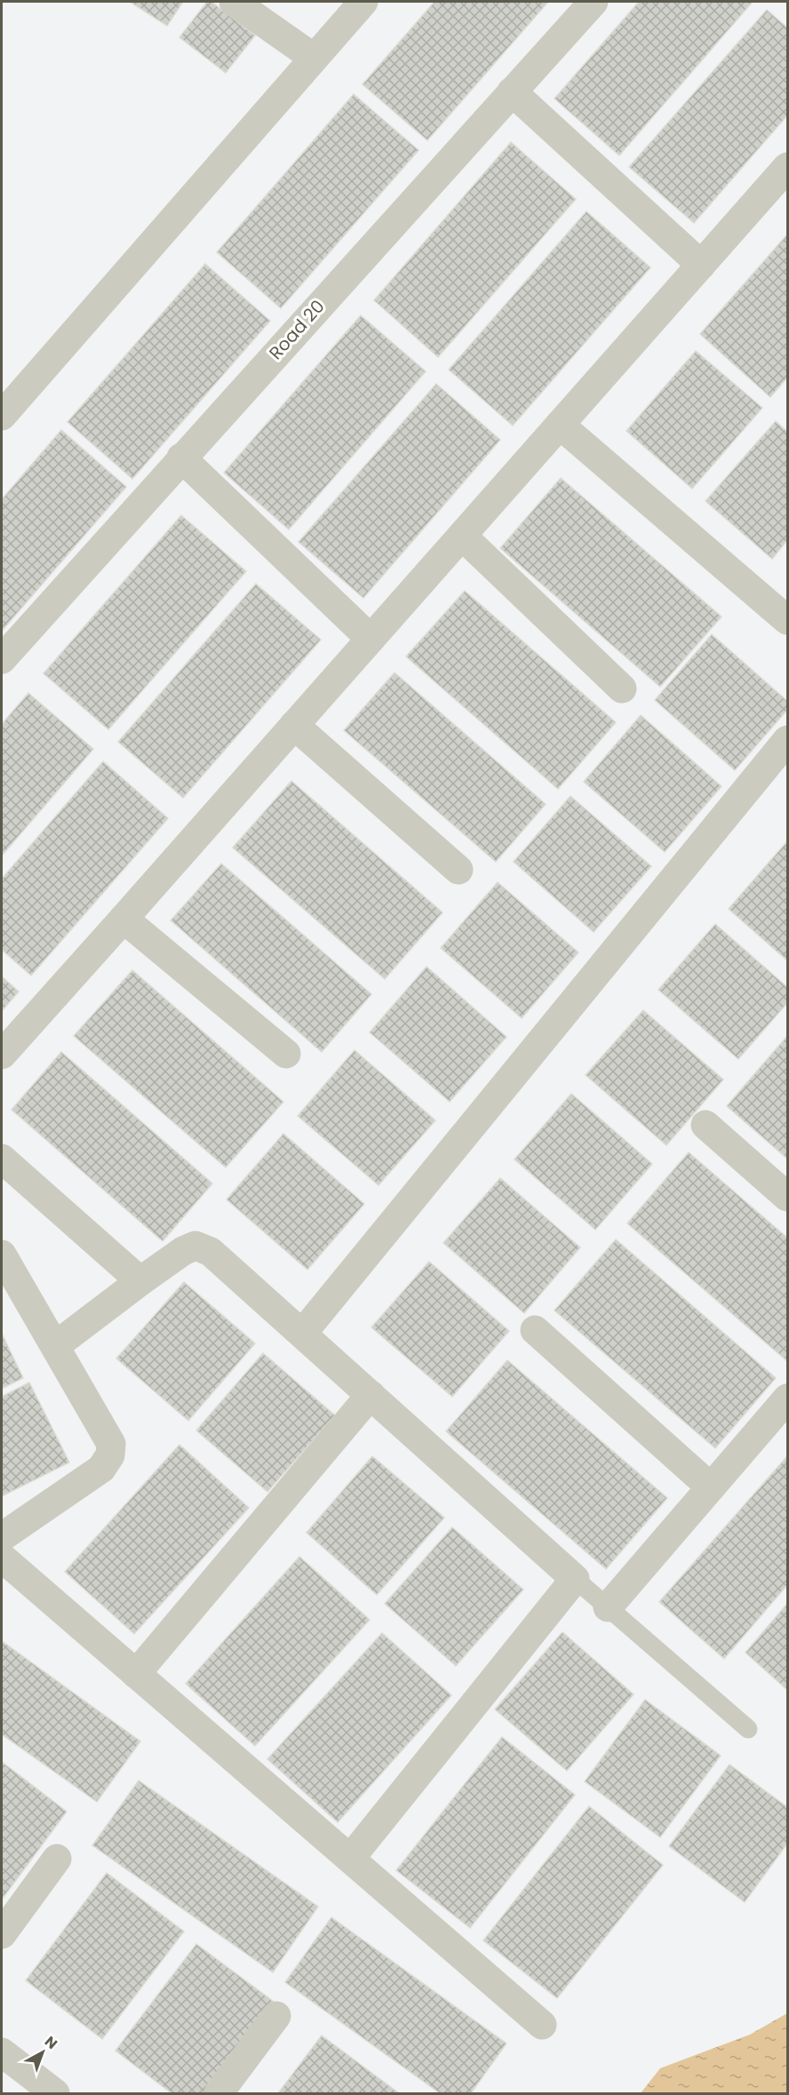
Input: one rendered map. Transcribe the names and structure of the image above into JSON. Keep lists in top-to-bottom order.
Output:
{
  "streets": {
    "street": ["Road 20"]
  },
  "north": "top right"
}
